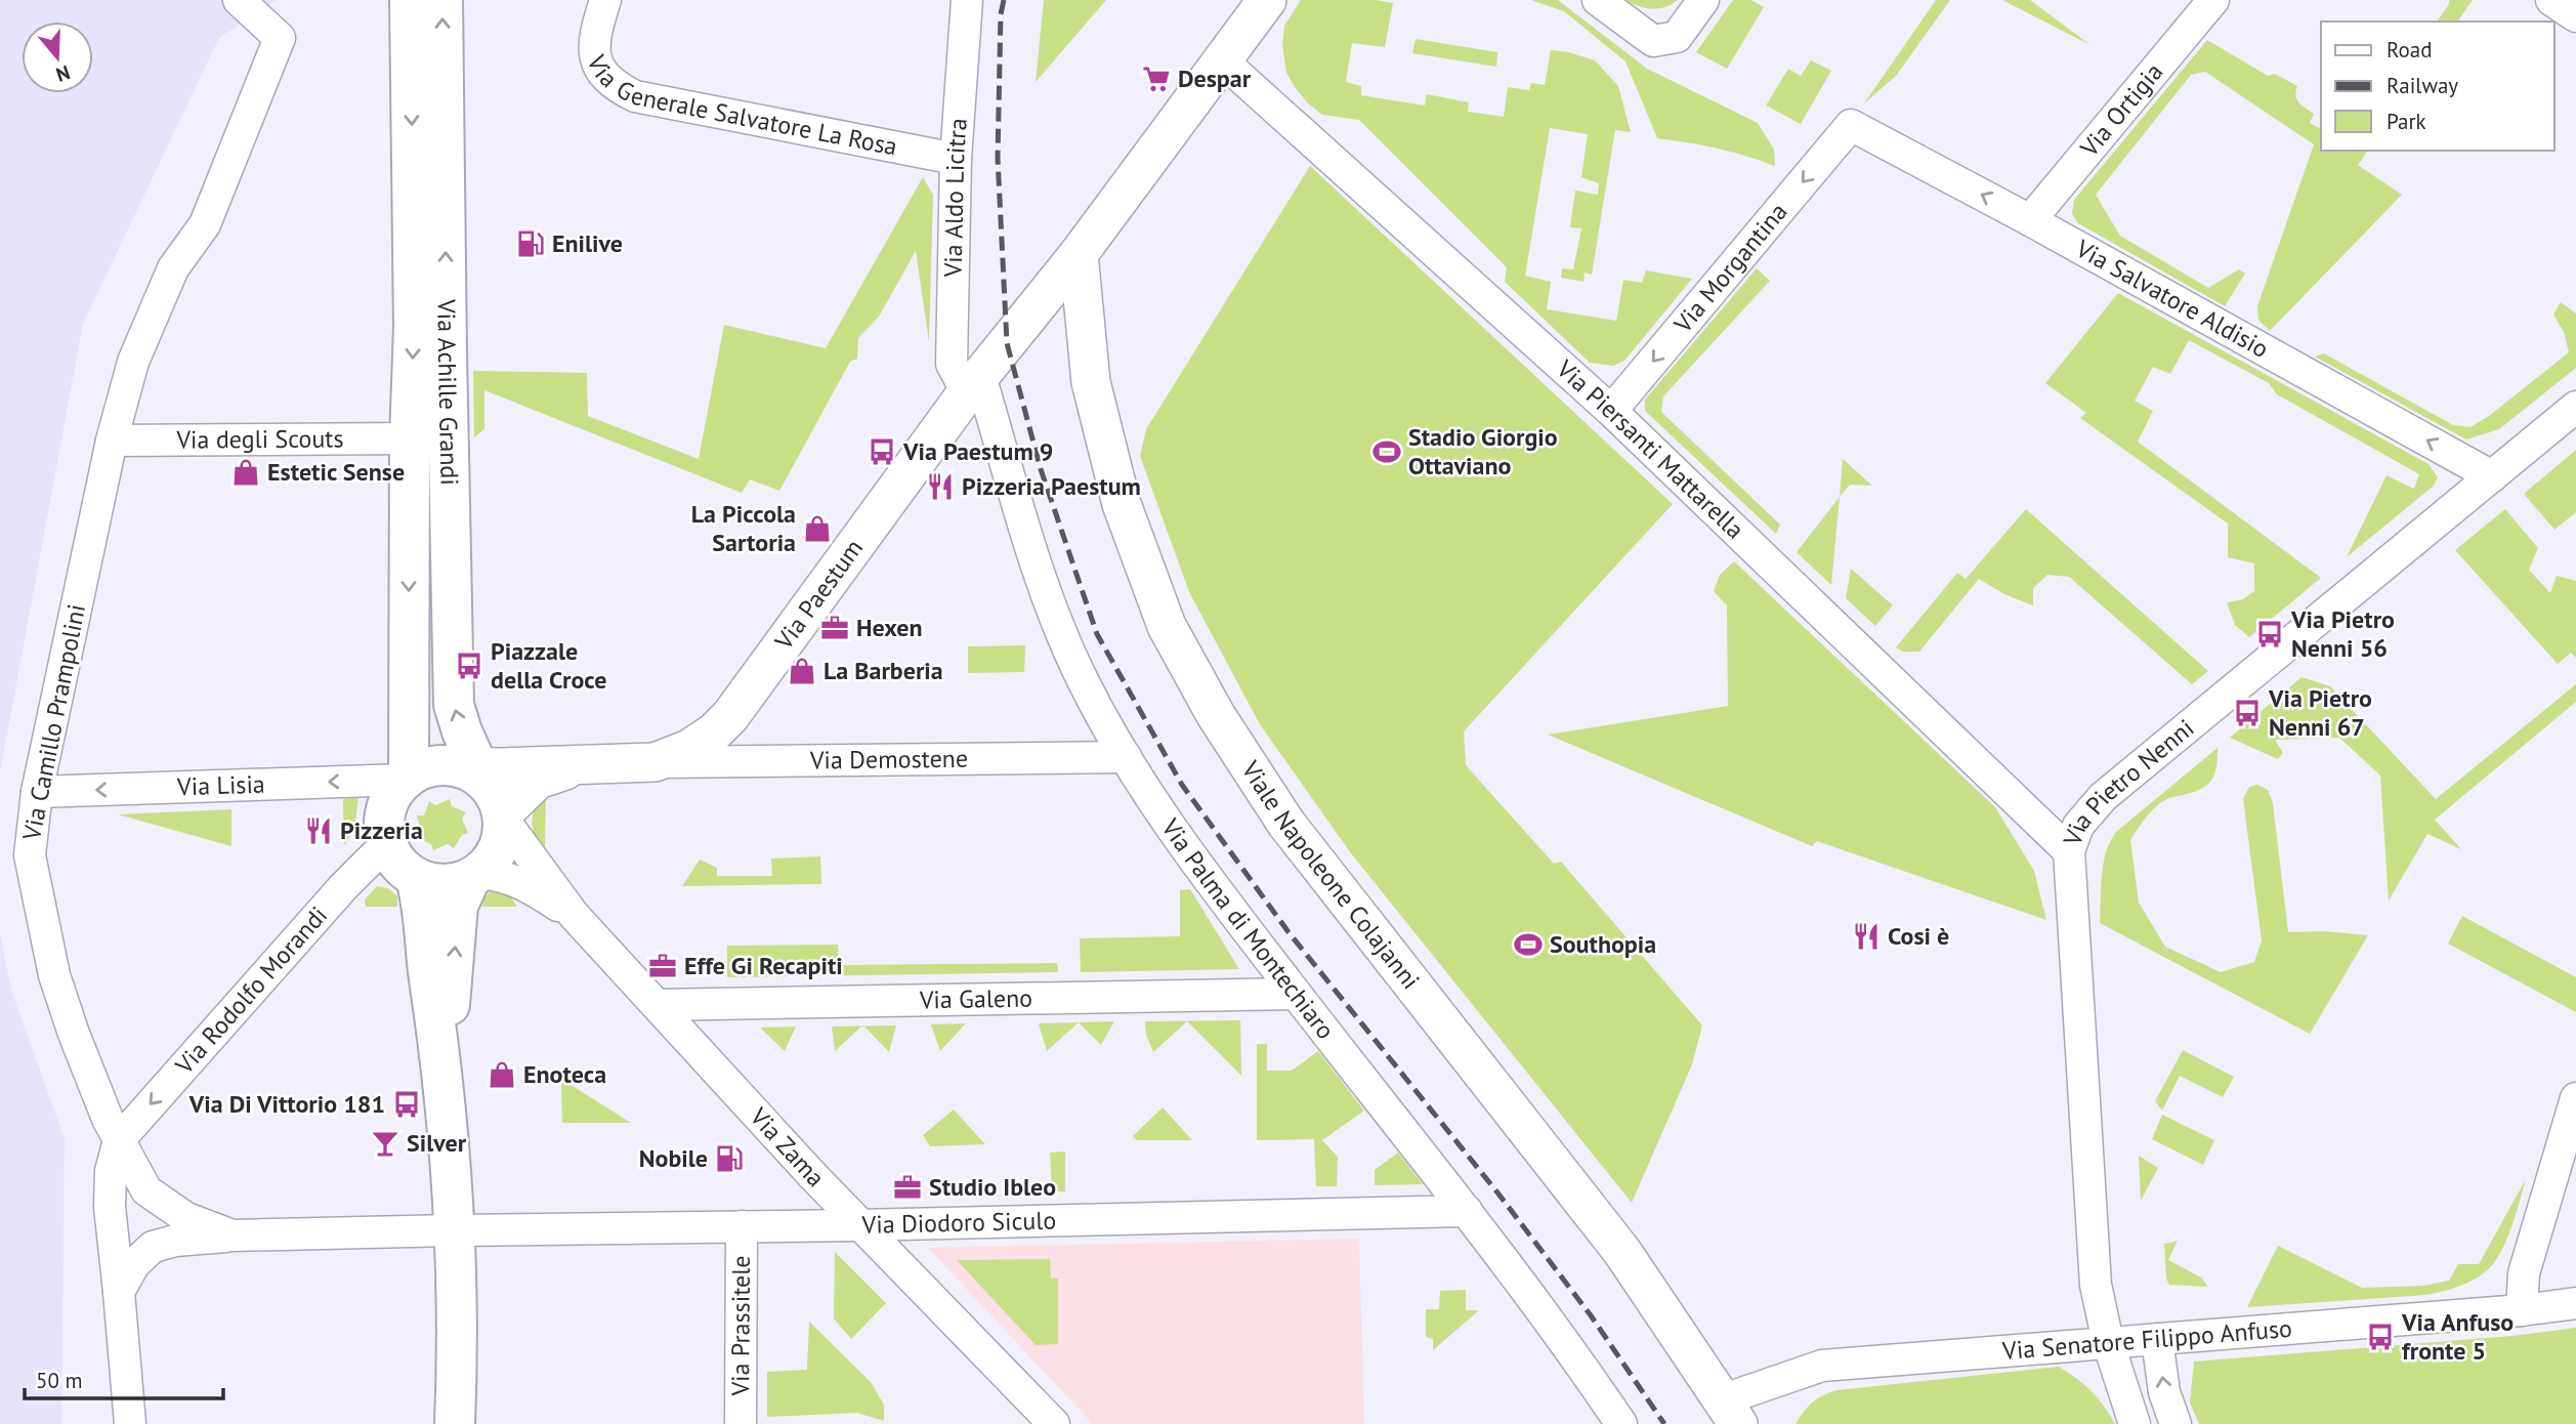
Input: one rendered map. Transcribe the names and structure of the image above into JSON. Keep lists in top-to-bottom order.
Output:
{
  "streets": {
    "main road": ["Via Achille Grandi"],
    "street": [
      "Via Generale Salvatore La Rosa",
      "Via Ortigia",
      "Via Aldo Licitra",
      "Via Morgantina",
      "Via Salvatore Aldisio",
      "Via degli Scouts",
      "Via Piersanti Mattarella",
      "Via Paestum",
      "Via Camillo Prampolini",
      "Via Demostene",
      "Via Lisia",
      "Via Pietro Nenni",
      "Viale Napoleone Colajanni",
      "Via Palma di Montechiaro",
      "Via Rodolfo Morandi",
      "Via Galeno",
      "Via Zama",
      "Via Diodoro Siculo",
      "Via Prassitele",
      "Via Senatore Filippo Anfuso"
    ]
  },
  "crossings": [
    ["Via Generale Salvatore La Rosa", "Via Aldo Licitra"],
    ["Via Ortigia", "Via Salvatore Aldisio"],
    ["Via Aldo Licitra", "Via Paestum"],
    ["Via Aldo Licitra", "Via Palma di Montechiaro"],
    ["Via Morgantina", "Via Salvatore Aldisio"],
    ["Via Morgantina", "Via Piersanti Mattarella"],
    ["Via Salvatore Aldisio", "Via Pietro Nenni"],
    ["Via Achille Grandi", "Via degli Scouts"],
    ["Via Achille Grandi", "Via Paestum"],
    ["Via Achille Grandi", "Via Lisia"],
    ["Via Achille Grandi", "Via Rodolfo Morandi"],
    ["Via degli Scouts", "Via Camillo Prampolini"],
    ["Via Piersanti Mattarella", "Via Paestum"],
    ["Via Piersanti Mattarella", "Via Pietro Nenni"],
    ["Via Paestum", "Via Demostene"],
    ["Via Paestum", "Via Lisia"],
    ["Via Paestum", "Viale Napoleone Colajanni"],
    ["Via Paestum", "Via Palma di Montechiaro"],
    ["Via Paestum", "Via Rodolfo Morandi"],
    ["Via Camillo Prampolini", "Via Lisia"],
    ["Via Camillo Prampolini", "Via Rodolfo Morandi"],
    ["Via Camillo Prampolini", "Via Diodoro Siculo"],
    ["Via Demostene", "Via Palma di Montechiaro"],
    ["Via Lisia", "Via Rodolfo Morandi"],
    ["Via Pietro Nenni", "Via Senatore Filippo Anfuso"],
    ["Viale Napoleone Colajanni", "Via Senatore Filippo Anfuso"],
    ["Via Palma di Montechiaro", "Via Galeno"],
    ["Via Palma di Montechiaro", "Via Diodoro Siculo"],
    ["Via Galeno", "Via Zama"],
    ["Via Zama", "Via Diodoro Siculo"],
    ["Via Diodoro Siculo", "Via Prassitele"]
  ],
  "one_way": [
    "Via Morgantina",
    "Via Salvatore Aldisio",
    "Via Lisia",
    "Via Rodolfo Morandi"
  ],
  "places": {
    "supermarket": ["Despar"],
    "fuel station": ["Enilive", "Nobile"],
    "bus stop": [
      "Via Paestum 9",
      "Via Pietro Nenni 56",
      "Piazzale della Croce",
      "Via Pietro Nenni 67",
      "Via Di Vittorio 181",
      "Via Anfuso fronte 5"
    ],
    "sports": ["Stadio Giorgio Ottaviano", "Southopia"],
    "shop": [
      "Estetic Sense",
      "La Piccola Sartoria",
      "La Barberia",
      "Enoteca"
    ],
    "restaurant": ["Pizzeria Paestum", "Pizzeria", "Cosi è"],
    "office": ["Hexen", "Effe Gi Recapiti", "Studio Ibleo"],
    "bar": ["Silver"]
  },
  "legend": ["Road", "Railway", "Park"],
  "scale_bar": "50 m",
  "north": "bottom"
}
